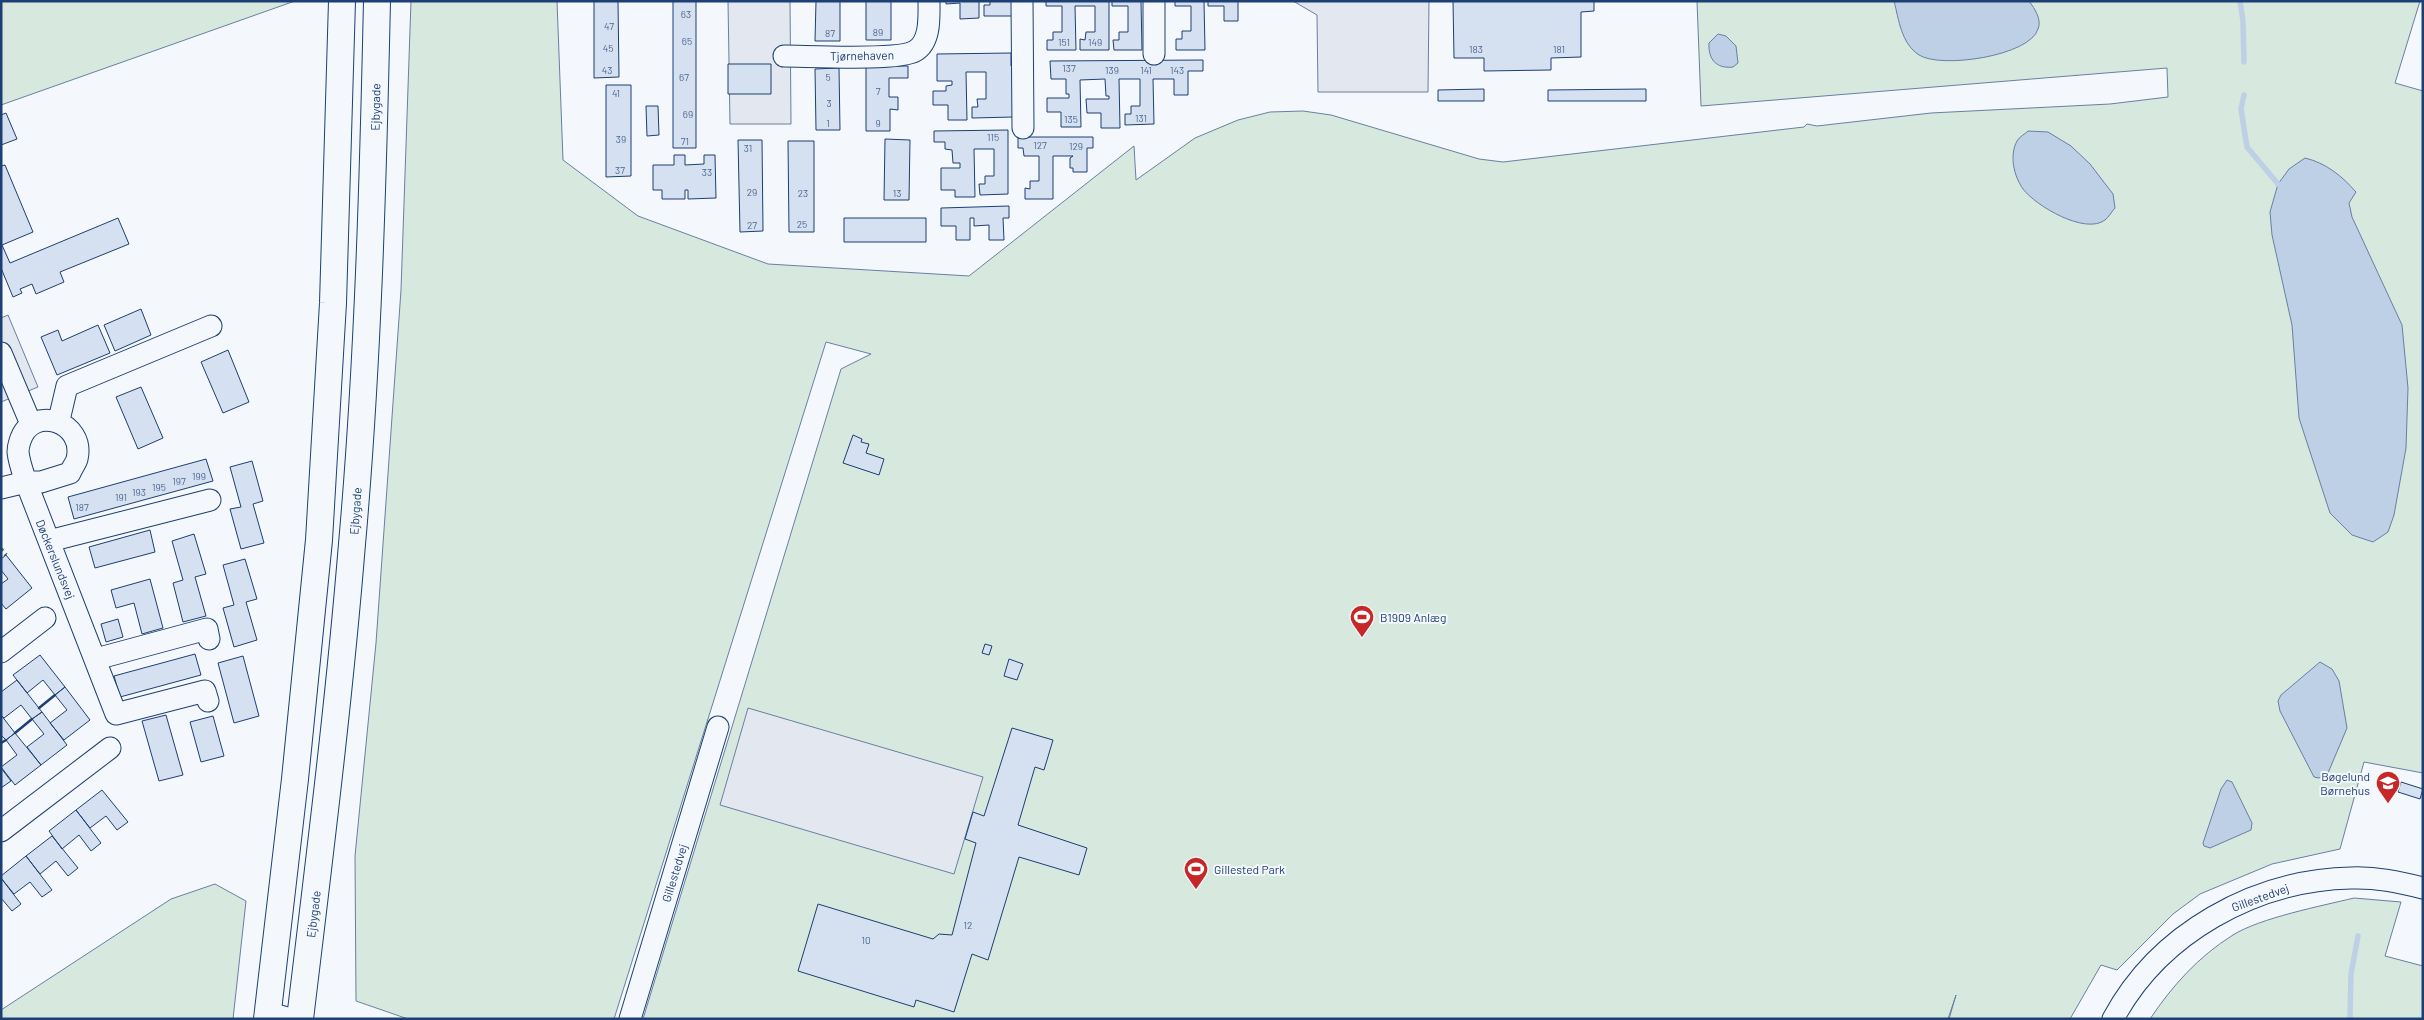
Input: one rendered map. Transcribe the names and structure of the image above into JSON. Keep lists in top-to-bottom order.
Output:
{
  "streets": {
    "main road": ["Ejbygade"],
    "street": ["Tjørnehaven", "Døckerslundsvej", "Gillestedvej"]
  },
  "places": {
    "sports": ["B1909 Anlæg", "Gillested Park"],
    "school or university": ["Bøgelund Børnehus"]
  },
  "house_numbers": [
    "63",
    "47",
    "89",
    "87",
    "65",
    "151",
    "149",
    "45",
    "183",
    "181",
    "137",
    "43",
    "139",
    "141",
    "143",
    "67",
    "5",
    "7",
    "41",
    "3",
    "69",
    "131",
    "135",
    "1",
    "9",
    "115",
    "39",
    "71",
    "127",
    "129",
    "31",
    "37",
    "33",
    "29",
    "23",
    "13",
    "25",
    "27",
    "199",
    "197",
    "195",
    "193",
    "191",
    "187",
    "12",
    "10"
  ]
}
